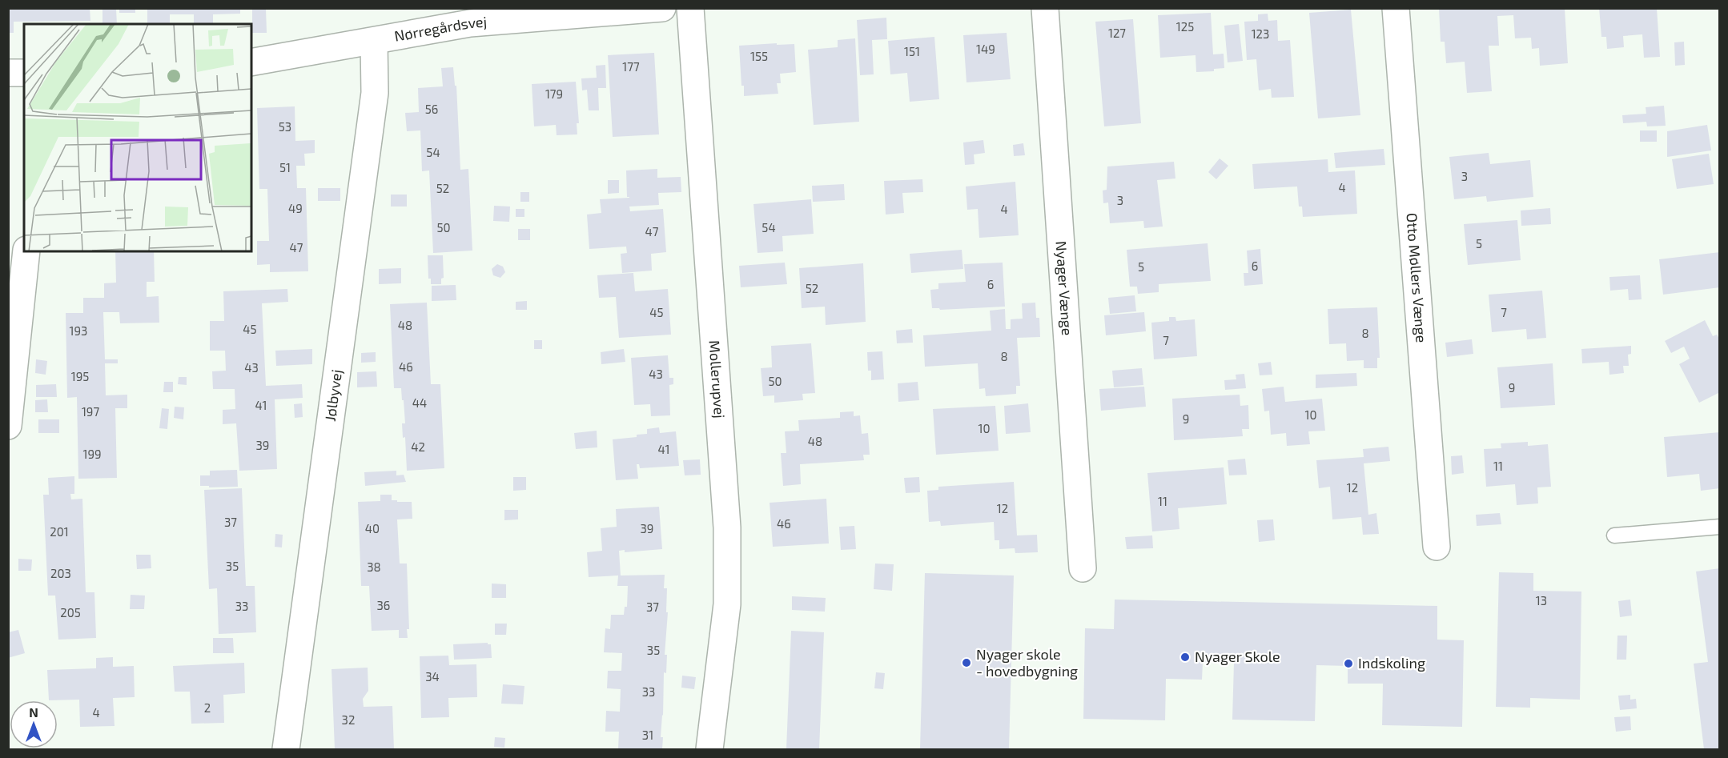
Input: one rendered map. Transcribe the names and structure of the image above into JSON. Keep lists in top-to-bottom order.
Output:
{
  "streets": {
    "street": [
      "Nørregårdsvej",
      "Otto Møllers Vænge",
      "Nyager Vænge",
      "Mollerupvej",
      "Jølbyvej"
    ]
  },
  "crossings": [
    ["Nørregårdsvej", "Jølbyvej"]
  ],
  "places": ["Nyager Skole", "Nyager skole - hovedbygning", "Indskoling"],
  "house_numbers": [
    "125",
    "127",
    "123",
    "149",
    "151",
    "155",
    "177",
    "179",
    "56",
    "53",
    "54",
    "51",
    "3",
    "4",
    "52",
    "3",
    "49",
    "4",
    "50",
    "54",
    "47",
    "5",
    "47",
    "6",
    "5",
    "6",
    "52",
    "45",
    "7",
    "48",
    "45",
    "193",
    "8",
    "7",
    "8",
    "46",
    "43",
    "43",
    "195",
    "50",
    "9",
    "44",
    "41",
    "197",
    "10",
    "9",
    "10",
    "48",
    "39",
    "42",
    "41",
    "199",
    "11",
    "12",
    "11",
    "12",
    "37",
    "46",
    "40",
    "39",
    "201",
    "35",
    "38",
    "203",
    "13",
    "36",
    "33",
    "37",
    "205",
    "35",
    "34",
    "33",
    "2",
    "4",
    "32",
    "31"
  ],
  "north": "top"
}
